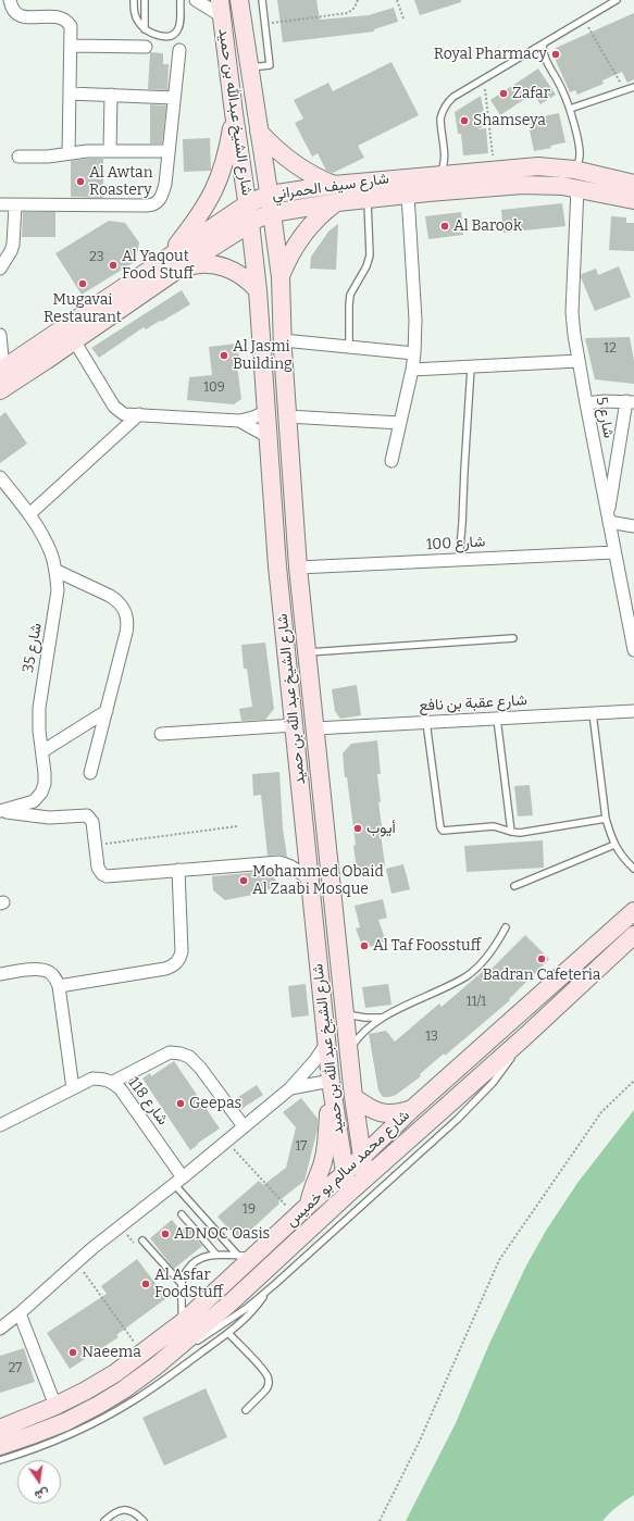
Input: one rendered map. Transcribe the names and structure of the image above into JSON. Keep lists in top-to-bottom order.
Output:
{
  "streets": {
    "street": [
      "شارع الشيخ عبدالله بن حميد",
      "شارع سيف الحمراني",
      "شارع 5",
      "شارع 100",
      "شارع 35",
      "شارع الشيخ عبد الله بن حميد",
      "شارع عقبة بن نافع",
      "شارع 118",
      "شارع محمد سالم بو خميس"
    ]
  },
  "crossings": [
    ["شارع الشيخ عبدالله بن حميد", "شارع سيف الحمراني"],
    ["شارع الشيخ عبدالله بن حميد", "شارع الشيخ عبد الله بن حميد"],
    ["شارع سيف الحمراني", "شارع 5"],
    ["شارع سيف الحمراني", "شارع الشيخ عبد الله بن حميد"],
    ["شارع 5", "شارع 100"],
    ["شارع 100", "شارع الشيخ عبد الله بن حميد"],
    ["شارع الشيخ عبد الله بن حميد", "شارع عقبة بن نافع"],
    ["شارع الشيخ عبد الله بن حميد", "شارع محمد سالم بو خميس"]
  ],
  "places": [
    "Royal Pharmacy",
    "Zafar",
    "Shamseya",
    "Al Awtan Roastery",
    "Al Barook",
    "Al Yaqout Food Stuff",
    "Mugavai Restaurant",
    "Al Jasmi Building",
    "أيوب",
    "Mohammed Obaid Al Zaabi Mosque",
    "Al Taf Foosstuff",
    "Badran Cafeteria",
    "Geepas",
    "ADNOC Oasis",
    "Al Asfar FoodStuff",
    "Naeema"
  ],
  "house_numbers": [
    "23",
    "12",
    "109",
    "11/1",
    "13",
    "17",
    "19",
    "27"
  ],
  "north": "bottom"
}
